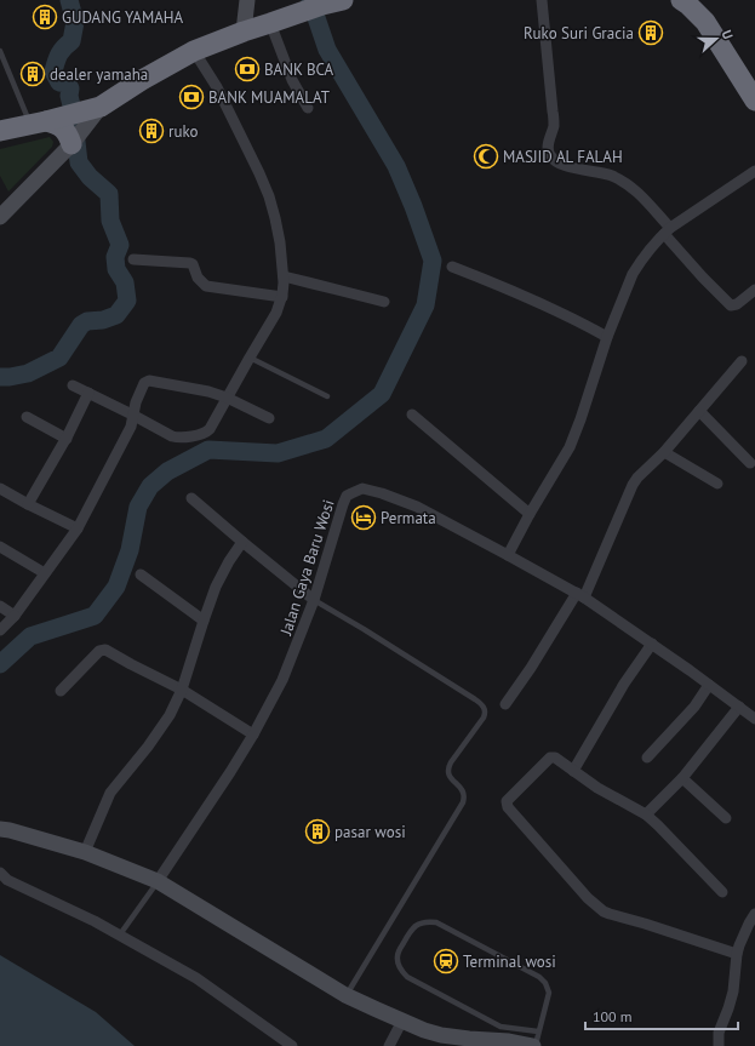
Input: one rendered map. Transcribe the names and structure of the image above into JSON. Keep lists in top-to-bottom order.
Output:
{
  "streets": {
    "street": ["Jalan Gaya Baru Wosi"]
  },
  "places": {
    "building": [
      "GUDANG YAMAHA",
      "Ruko Suri Gracia",
      "dealer yamaha",
      "ruko",
      "pasar wosi"
    ],
    "bank": ["BANK BCA", "BANK MUAMALAT"],
    "mosque": ["MASJID AL FALAH"],
    "hotel": ["Permata"],
    "station": ["Terminal wosi"]
  },
  "scale_bar": "100 m",
  "north": "right"
}
